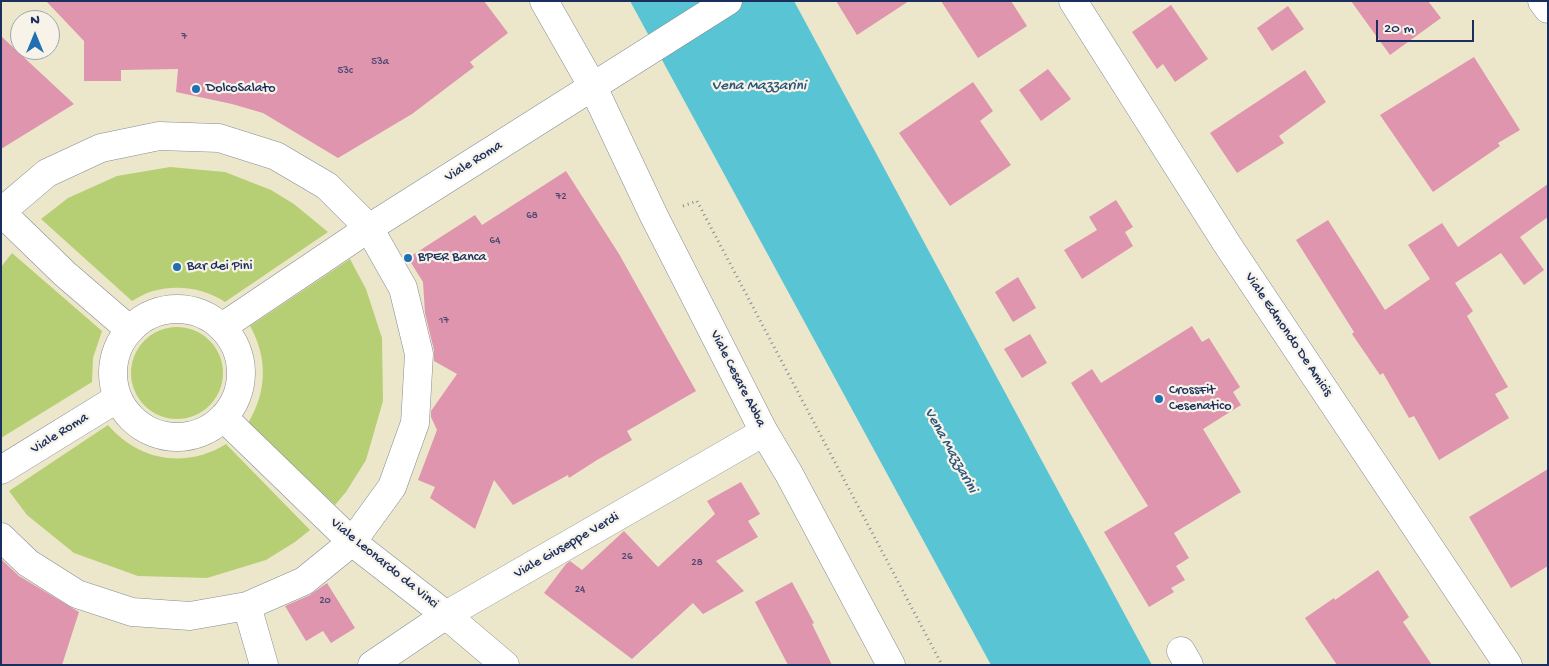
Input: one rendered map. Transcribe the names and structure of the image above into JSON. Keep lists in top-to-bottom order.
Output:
{
  "streets": {
    "street": [
      "Viale Roma",
      "Viale Edmondo De Amicis",
      "Viale Cesare Abba",
      "Viale Giuseppe Verdi",
      "Viale Leonardo da Vinci"
    ]
  },
  "crossings": [
    ["Viale Roma", "Viale Cesare Abba"],
    ["Viale Roma", "Viale Leonardo da Vinci"],
    ["Viale Cesare Abba", "Viale Giuseppe Verdi"],
    ["Viale Giuseppe Verdi", "Viale Leonardo da Vinci"]
  ],
  "water": ["Vena Mazzarini"],
  "places": [
    "DolcoSalato",
    "BPER Banca",
    "Bar dei Pini",
    "CrossFit Cesenatico"
  ],
  "house_numbers": [
    "7",
    "53a",
    "53c",
    "72",
    "68",
    "64",
    "17",
    "26",
    "28",
    "24",
    "20"
  ],
  "scale_bar": "20 m",
  "north": "top"
}
